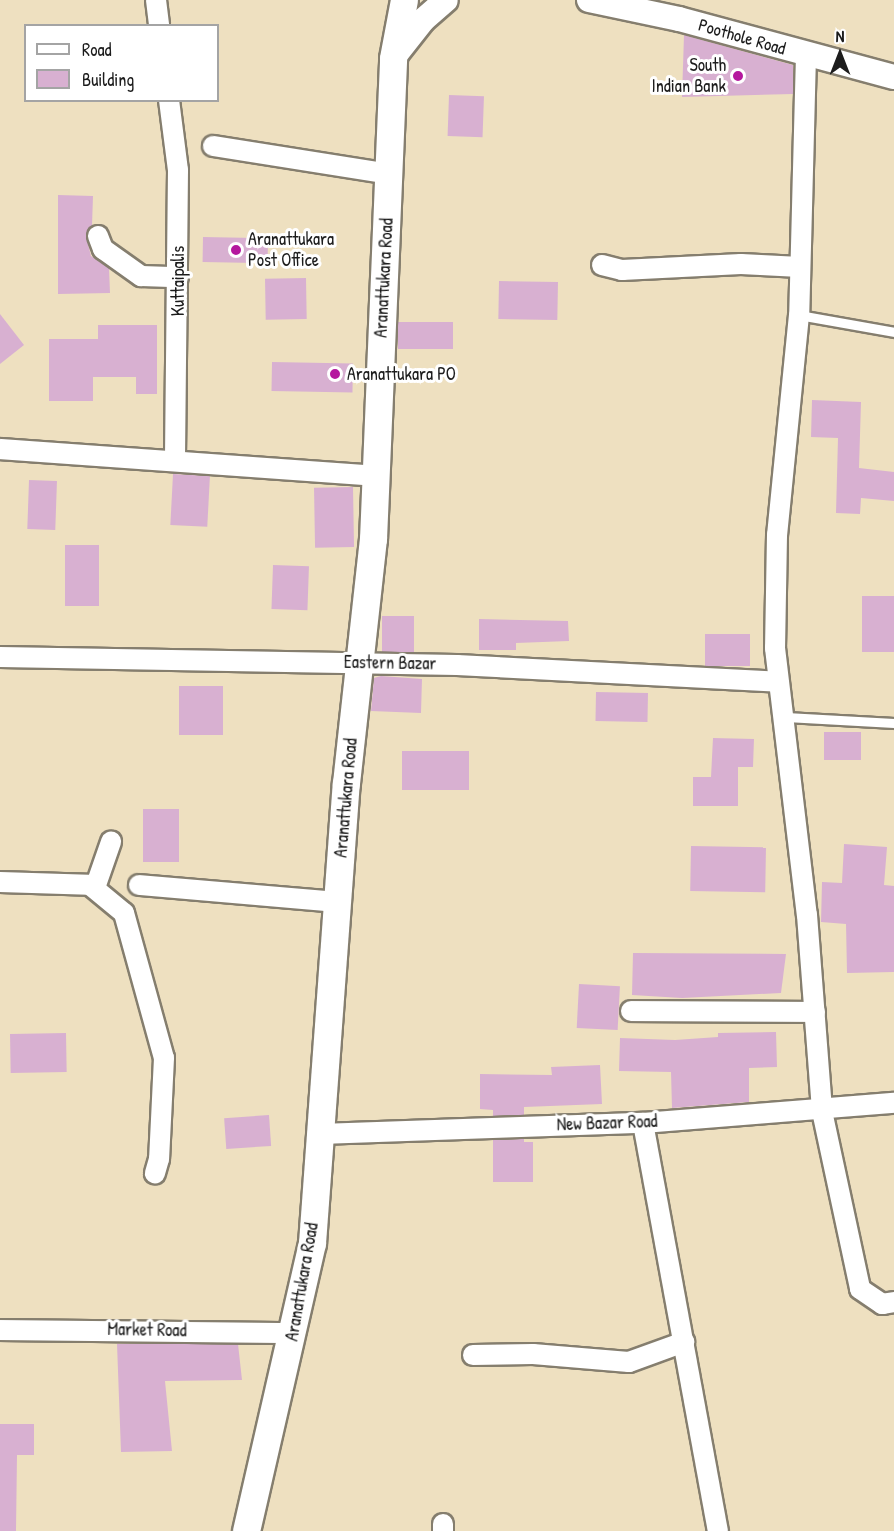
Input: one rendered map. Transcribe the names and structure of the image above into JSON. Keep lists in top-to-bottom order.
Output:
{
  "streets": {
    "main road": ["Aranattukara Road"],
    "street": [
      "Poothole Road",
      "Kuttaipalis",
      "Eastern Bazar",
      "New Bazar Road",
      "Market Road"
    ]
  },
  "crossings": [
    ["Aranattukara Road", "Eastern Bazar"],
    ["Aranattukara Road", "New Bazar Road"],
    ["Aranattukara Road", "Market Road"]
  ],
  "places": ["South Indian Bank", "Aranattukara Post Office", "Aranattukara PO"],
  "legend": ["Road", "Building"],
  "north": "top"
}
